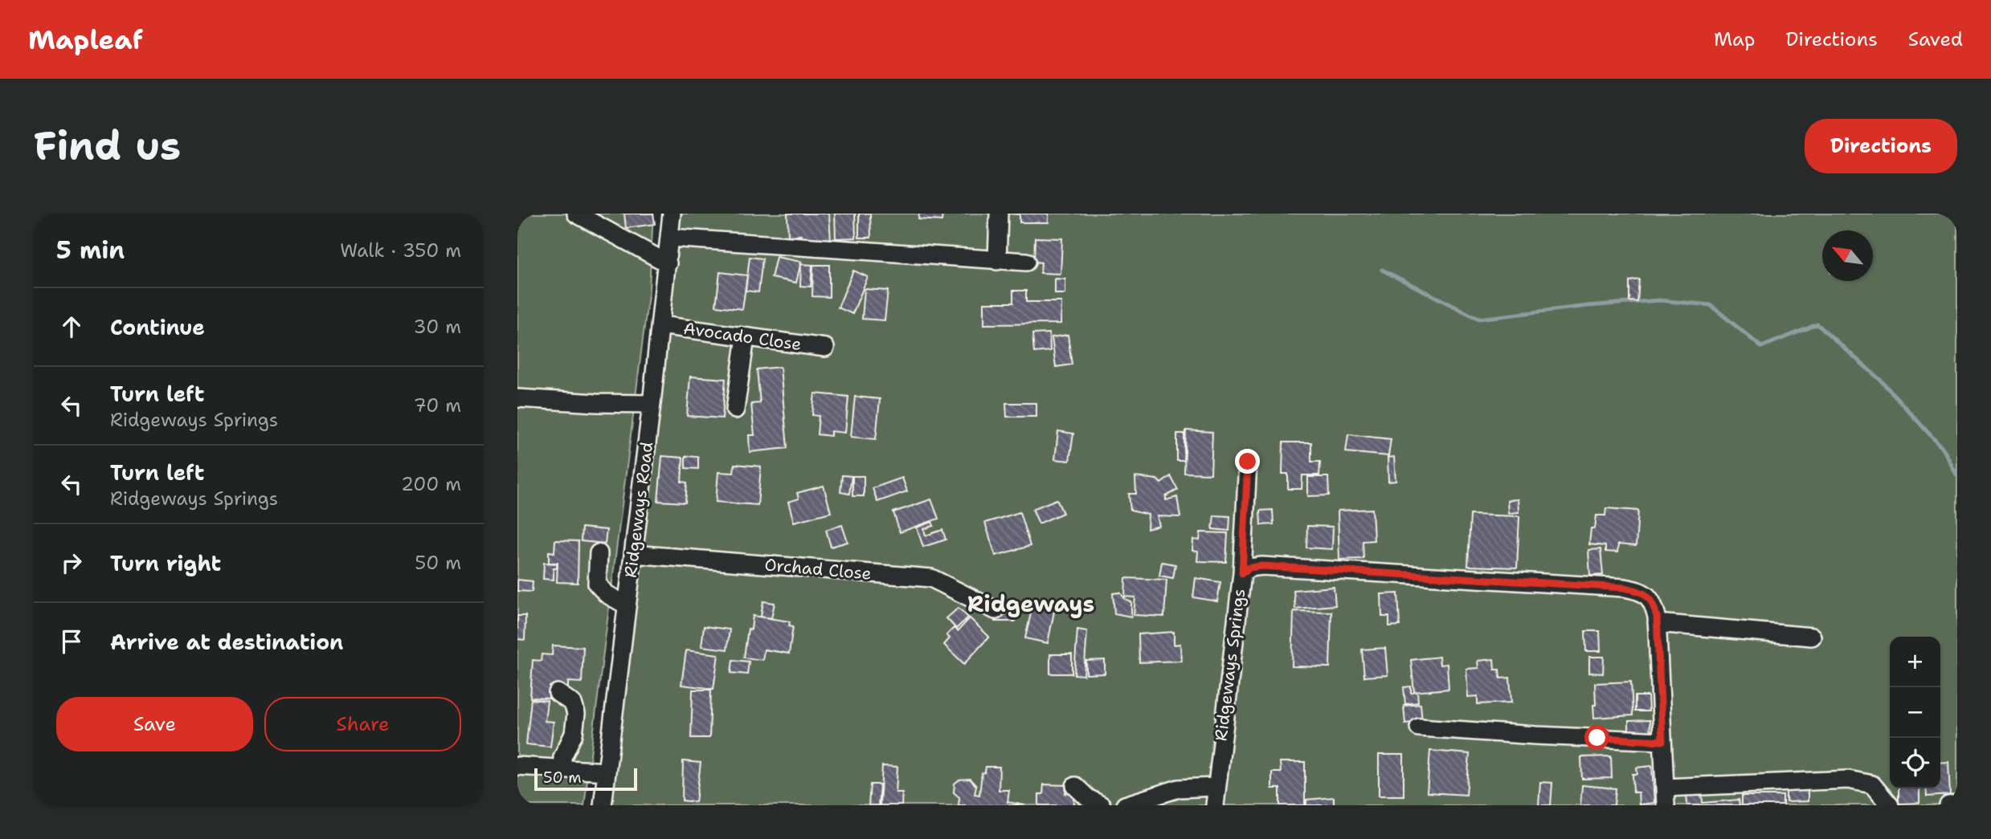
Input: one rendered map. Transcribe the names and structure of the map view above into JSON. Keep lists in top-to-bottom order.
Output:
{
  "streets": {
    "street": [
      "Avocado Close",
      "Ridgeways Road",
      "Orchad Close",
      "Ridgeways Springs"
    ]
  },
  "crossings": [
    ["Avocado Close", "Ridgeways Road"],
    ["Ridgeways Road", "Orchad Close"]
  ],
  "districts": ["Ridgeways"],
  "scale_bar": "50 m",
  "north": "top left",
  "page": {
    "header": "Mapleaf",
    "nav": ["Map", "Directions", "Saved"],
    "buttons": [
      "Directions",
      ["Save", "Share"]
    ],
    "title": "Find us",
    "heading": ["5 min", "Walk · 350 m"],
    "list": [
      ["Continue", "30 m"],
      ["Turn left", "Ridgeways Springs", "70 m"],
      ["Turn left", "Ridgeways Springs", "200 m"],
      ["Turn right", "50 m"],
      "Arrive at destination"
    ],
    "map_buttons": ["+", "−"],
    "scale": "50 m"
  }
}
